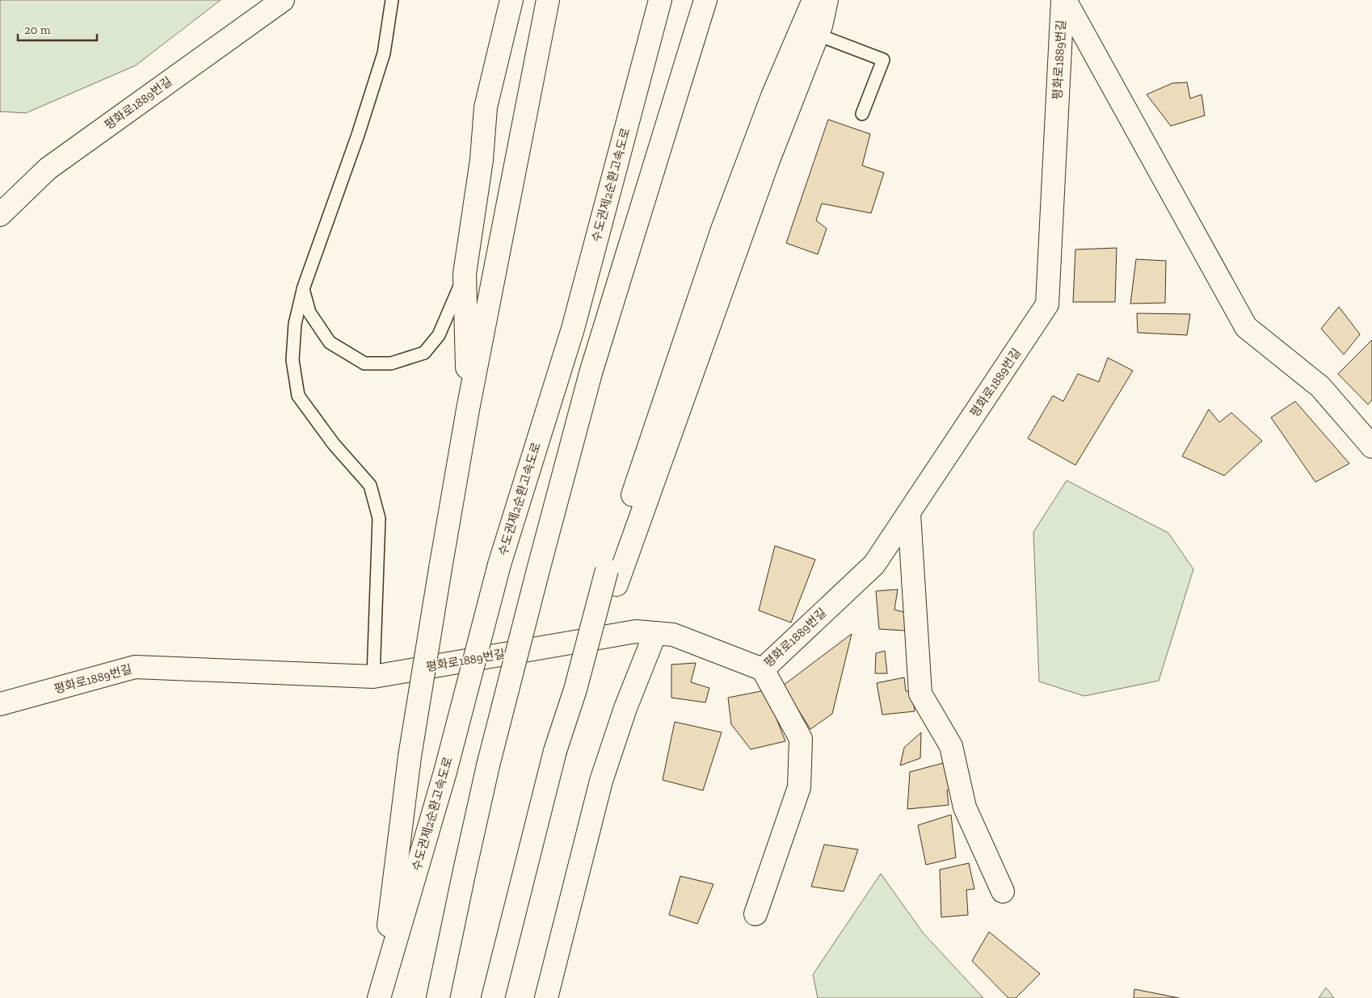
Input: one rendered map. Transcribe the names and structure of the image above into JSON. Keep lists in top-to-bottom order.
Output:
{
  "streets": {
    "main road": ["평화로1889번길", "수도권제2순환고속도로"]
  },
  "scale_bar": "20 m"
}
